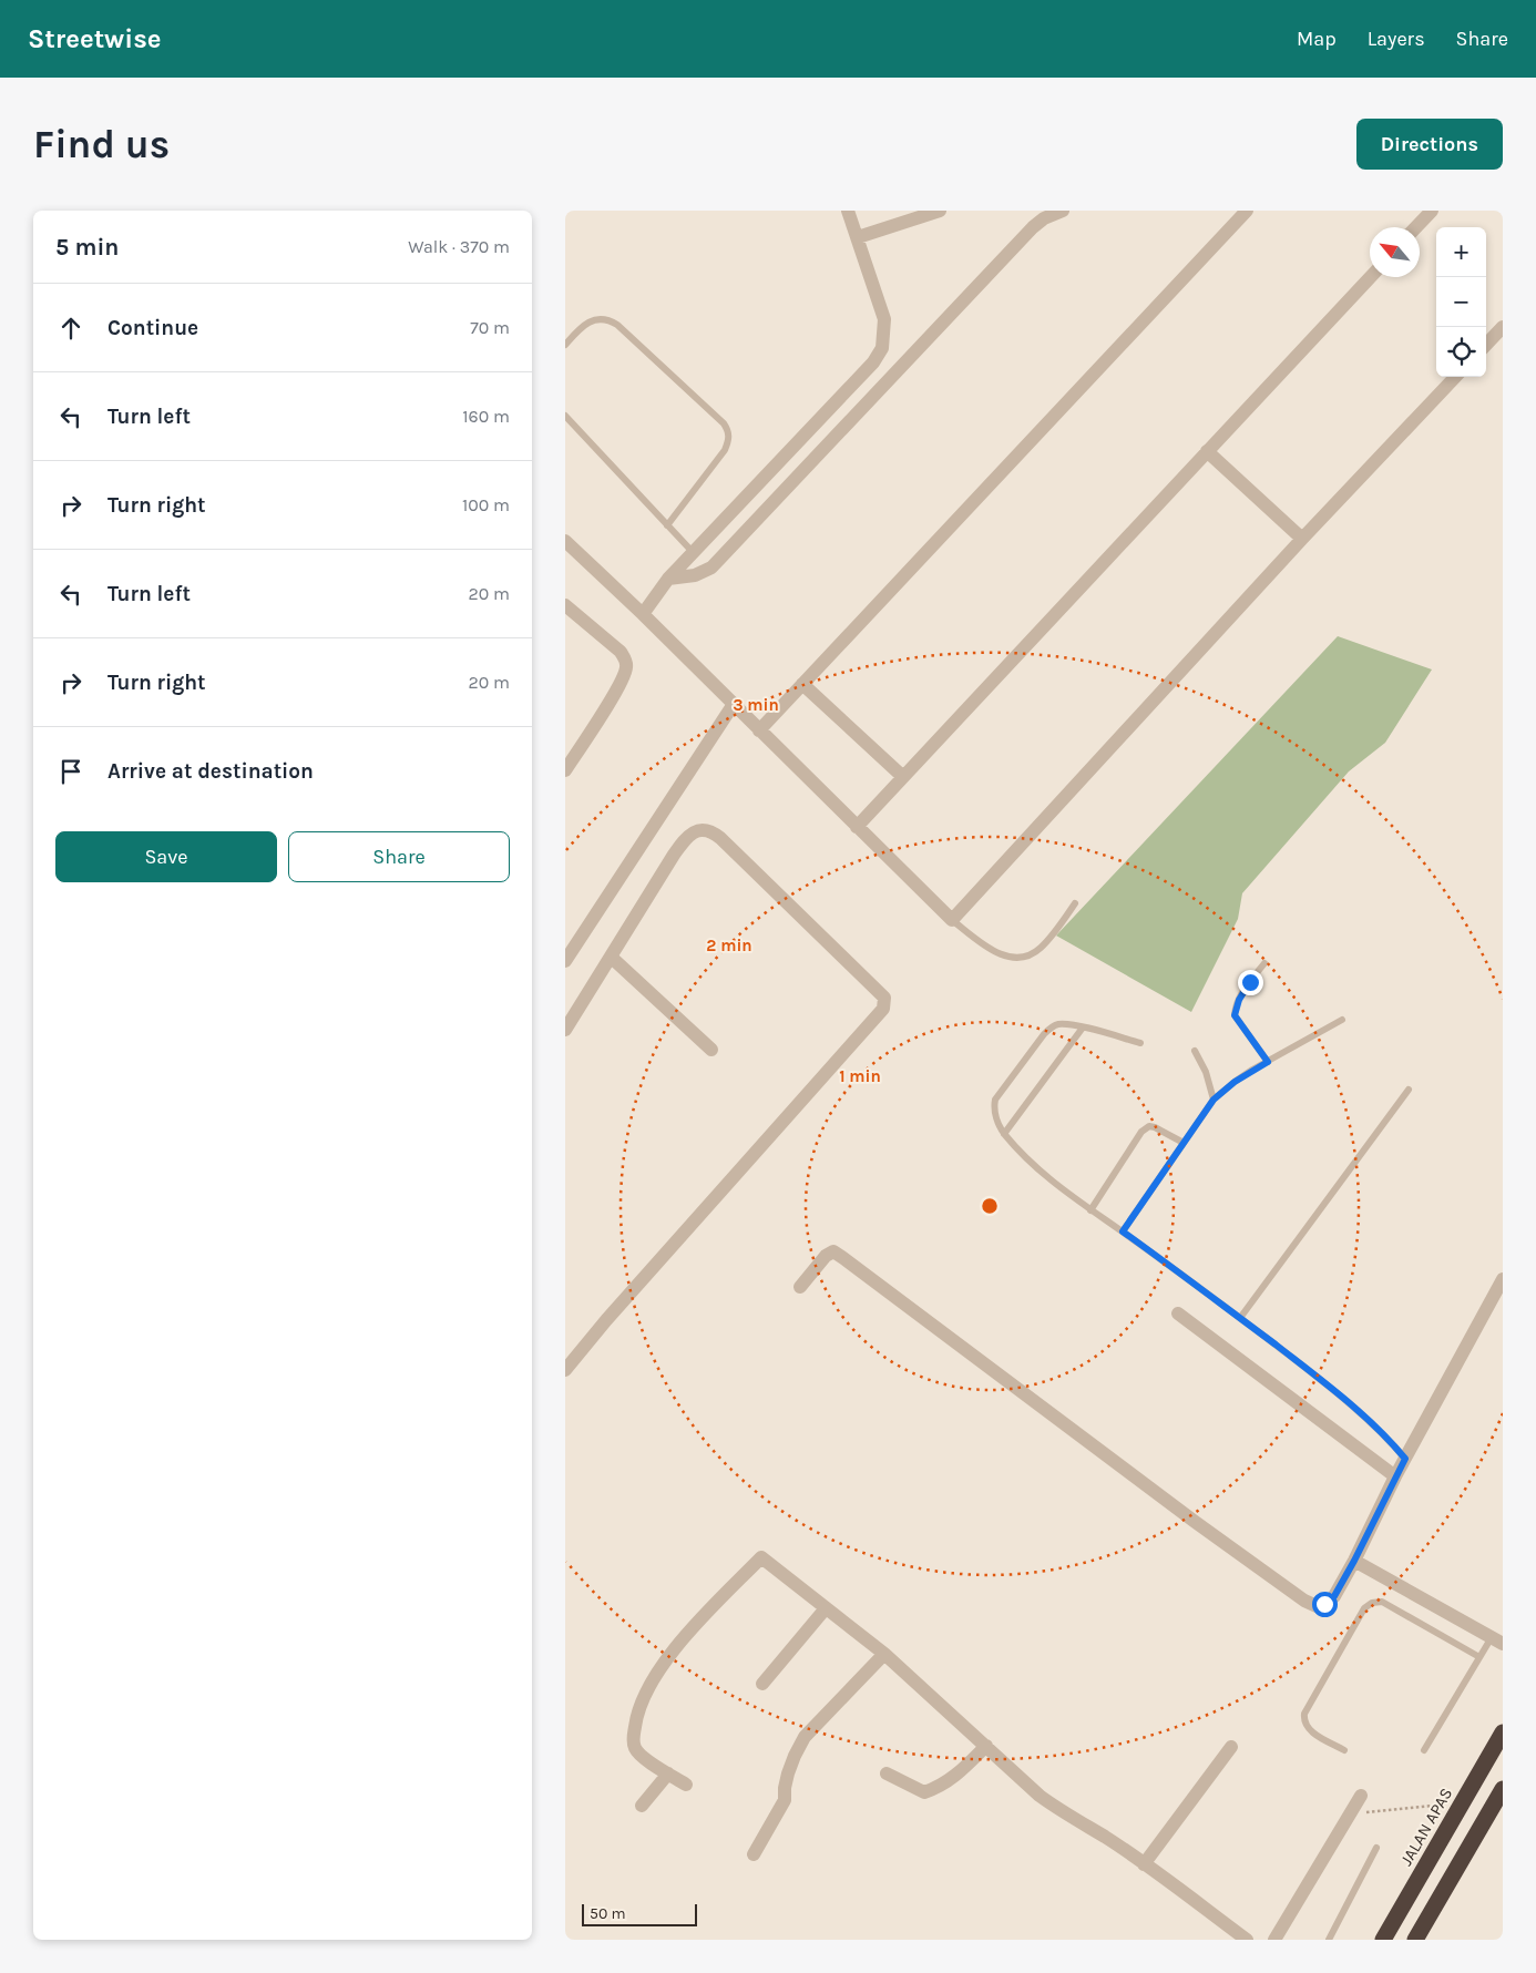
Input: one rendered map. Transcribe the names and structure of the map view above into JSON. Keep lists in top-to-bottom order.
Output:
{
  "streets": {
    "highway": ["JALAN APAS"]
  },
  "scale_bar": "50 m",
  "north": "top left",
  "page": {
    "header": "Streetwise",
    "nav": ["Map", "Layers", "Share"],
    "buttons": [
      "Directions",
      ["Save", "Share"]
    ],
    "title": "Find us",
    "heading": ["5 min", "Walk · 370 m"],
    "map_buttons": ["+", "−"],
    "list": [
      ["Continue", "70 m"],
      ["Turn left", "160 m"],
      ["Turn right", "100 m"],
      ["Turn left", "20 m"],
      ["Turn right", "20 m"],
      "Arrive at destination"
    ],
    "scale": "50 m"
  },
  "rings": ["3 min", "2 min", "1 min"]
}
